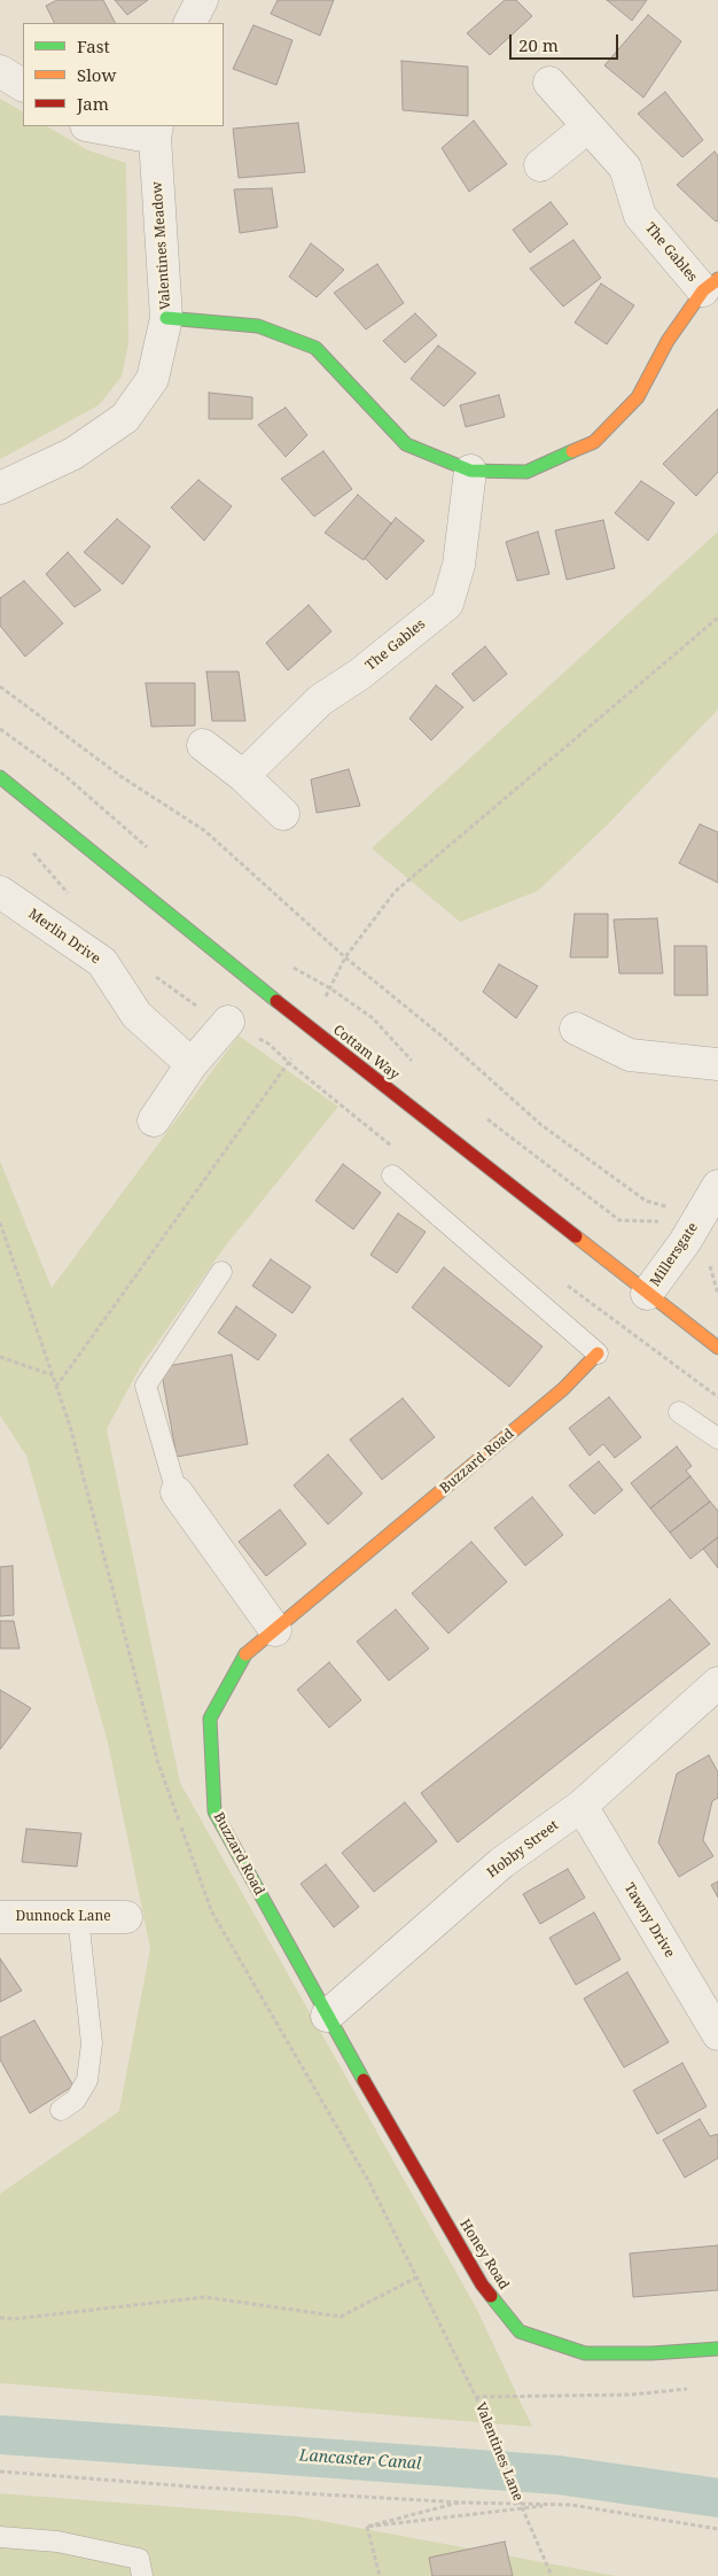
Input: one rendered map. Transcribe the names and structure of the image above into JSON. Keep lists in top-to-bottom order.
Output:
{
  "streets": {
    "street": [
      "Valentines Meadow",
      "The Gables",
      "Merlin Drive",
      "Cottam Way",
      "Millersgate",
      "Buzzard Road",
      "Hobby Street",
      "Dunnock Lane",
      "Tawny Drive",
      "Honey Road"
    ],
    "path": ["Valentines Lane"]
  },
  "crossings": [
    ["Valentines Meadow", "The Gables"],
    ["Cottam Way", "Millersgate"],
    ["Buzzard Road", "Hobby Street"],
    ["Buzzard Road", "Honey Road"],
    ["Hobby Street", "Tawny Drive"],
    ["Hobby Street", "Honey Road"]
  ],
  "water": ["Lancaster Canal"],
  "legend": ["Fast", "Slow", "Jam"],
  "scale_bar": "20 m"
}
